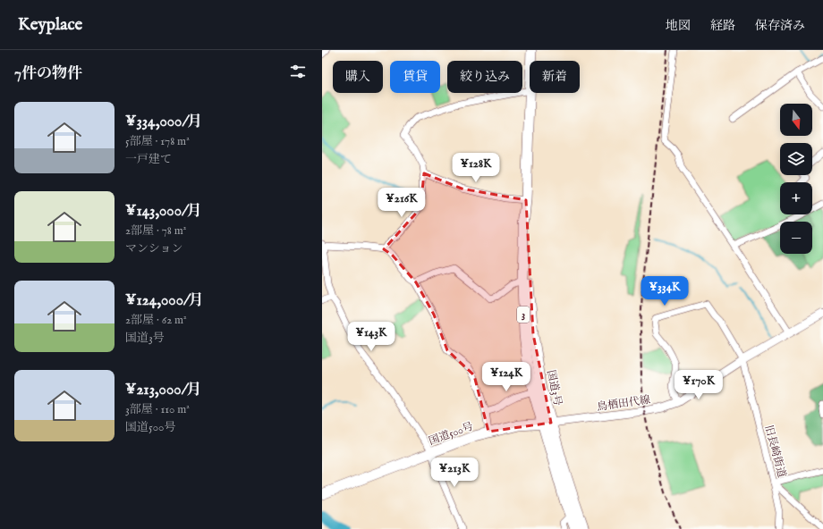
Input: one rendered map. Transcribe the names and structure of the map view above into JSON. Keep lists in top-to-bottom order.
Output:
{
  "streets": {
    "highway": ["3", "国道3号", "国道500号"],
    "main road": ["鳥栖田代線"],
    "street": ["旧長崎街道"]
  },
  "crossings": [
    ["国道3号", "鳥栖田代線"],
    ["国道3号", "国道500号"],
    ["鳥栖田代線", "国道500号"],
    ["鳥栖田代線", "旧長崎街道"]
  ],
  "north": "bottom",
  "page": {
    "header": "Keyplace",
    "nav": ["地図", "経路", "保存済み"],
    "heading": "7件の物件",
    "chip": [
      "購入",
      "賃貸",
      "絞り込み",
      "新着"
    ],
    "list": [
      {
        "name": "¥334,000/月",
        "note": "5部屋 · 178 m² · 一戸建て"
      },
      {
        "name": "¥143,000/月",
        "note": "2部屋 · 78 m² · マンション"
      },
      {
        "name": "¥124,000/月",
        "note": "2部屋 · 62 m² · 国道3号"
      },
      {
        "name": "¥213,000/月",
        "note": "3部屋 · 110 m² · 国道500号"
      }
    ],
    "map_buttons": ["+", "−"],
    "price": [
      "¥128K",
      "¥216K",
      "¥334K",
      "¥143K",
      "¥124K",
      "¥170K",
      "¥213K"
    ]
  }
}
